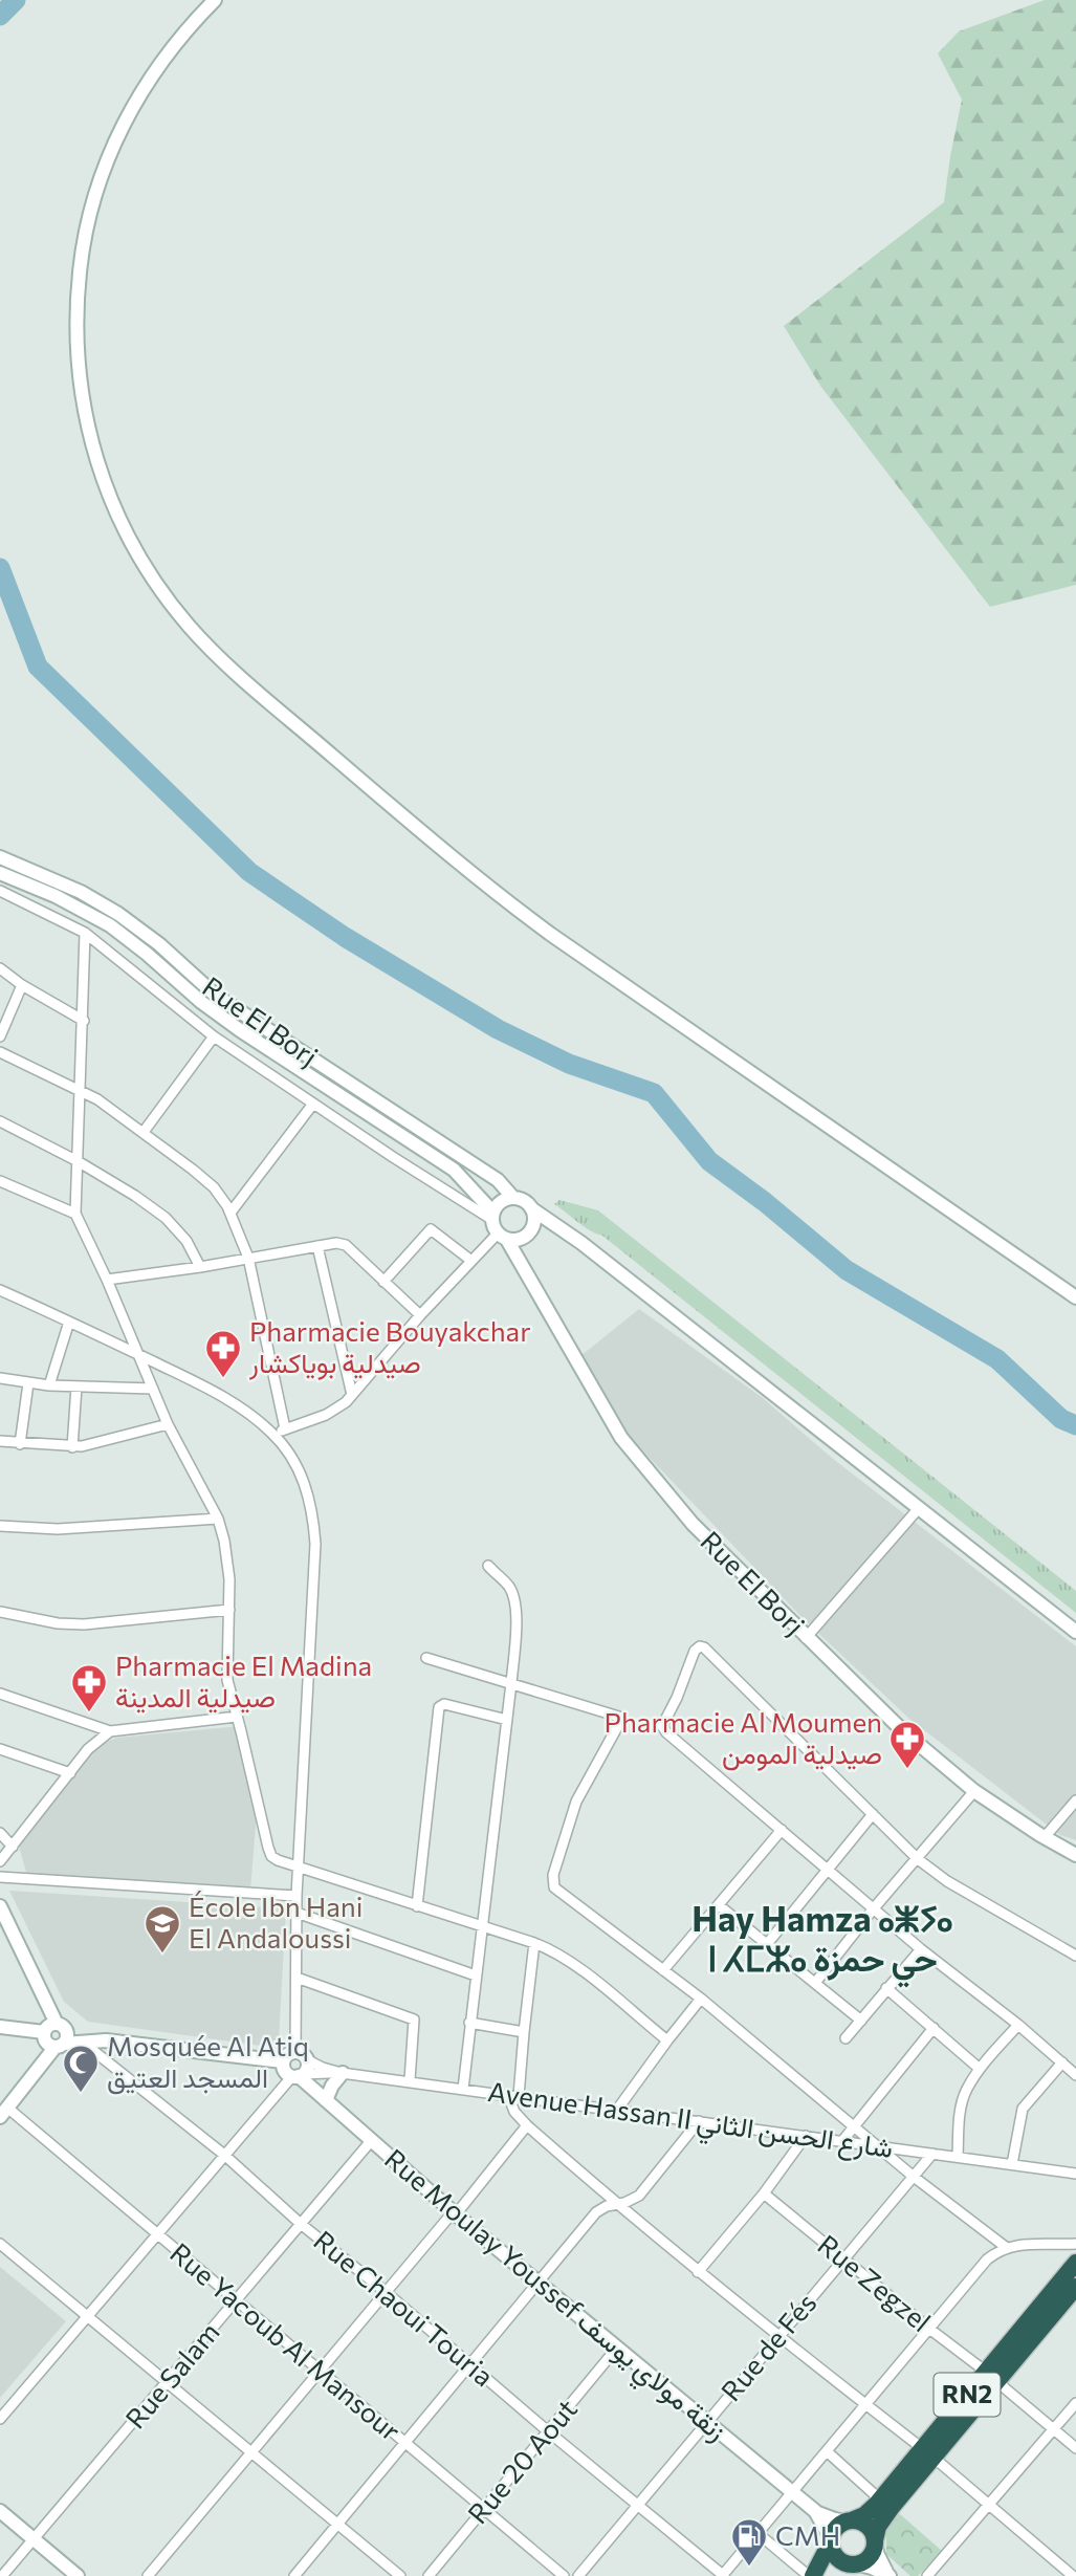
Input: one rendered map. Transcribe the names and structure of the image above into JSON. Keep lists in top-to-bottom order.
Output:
{
  "streets": {
    "highway": ["RN2"],
    "street": [
      "Rue El Borj",
      "Avenue Hassan II شارع الحسن الثاني",
      "Rue Zegzel",
      "Rue Moulay Youssef زنقة مولاي يوسف",
      "Rue Chaoui Touria",
      "Rue Yacoub Al Mansour",
      "Rue de Fés",
      "Rue Salam",
      "Rue 20 Aout"
    ]
  },
  "crossings": [
    ["Avenue Hassan II شارع الحسن الثاني", "Rue Moulay Youssef زنقة مولاي يوسف"],
    ["Avenue Hassan II شارع الحسن الثاني", "Rue de Fés"],
    ["Rue Zegzel", "Rue de Fés"],
    ["Rue Zegzel", "RN2"],
    ["Rue Moulay Youssef زنقة مولاي يوسف", "Rue de Fés"],
    ["Rue Moulay Youssef زنقة مولاي يوسف", "Rue Salam"],
    ["Rue Moulay Youssef زنقة مولاي يوسف", "Rue 20 Aout"],
    ["Rue Chaoui Touria", "Rue de Fés"],
    ["Rue Chaoui Touria", "Rue Salam"],
    ["Rue Chaoui Touria", "Rue 20 Aout"],
    ["Rue Yacoub Al Mansour", "Rue Salam"],
    ["Rue Yacoub Al Mansour", "Rue 20 Aout"]
  ],
  "districts": ["Hay Hamza ⴰⵥⵢⴰ ⵏ ⵃⵎⵣⴰ حي حمزة"],
  "places": {
    "pharmacy": ["Pharmacie Bouyakchar صيدلية بوياكشار", "Pharmacie El Madina صيدلية المدينة", "Pharmacie Al Moumen صيدلية المومن"],
    "school or university": ["École Ibn Hani El Andaloussi"],
    "mosque": ["Mosquée Al Atiq المسجد العتيق"],
    "fuel station": ["CMH"]
  }
}
